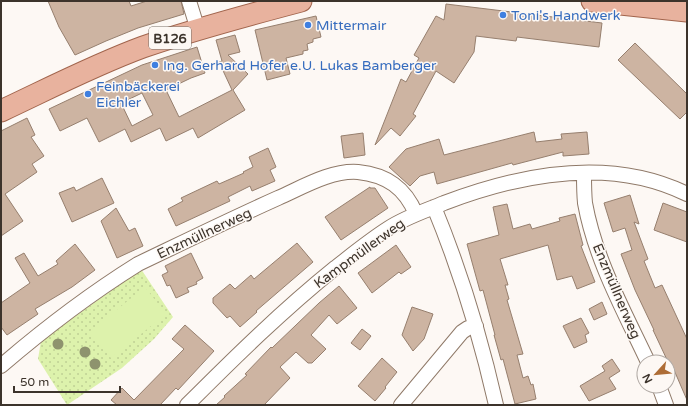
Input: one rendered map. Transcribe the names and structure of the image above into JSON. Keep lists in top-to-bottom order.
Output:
{
  "streets": {
    "main road": ["B126"],
    "street": ["Enzmüllnerweg", "Kampmüllerweg"]
  },
  "crossings": [
    ["Enzmüllnerweg", "Kampmüllerweg"]
  ],
  "places": [
    "Toni's Handwerk",
    "Mittermair",
    "Ing. Gerhard Hofer e.U. Lukas Bamberger",
    "Feinbäckerei Eichler"
  ],
  "scale_bar": "50 m",
  "north": "bottom left"
}
